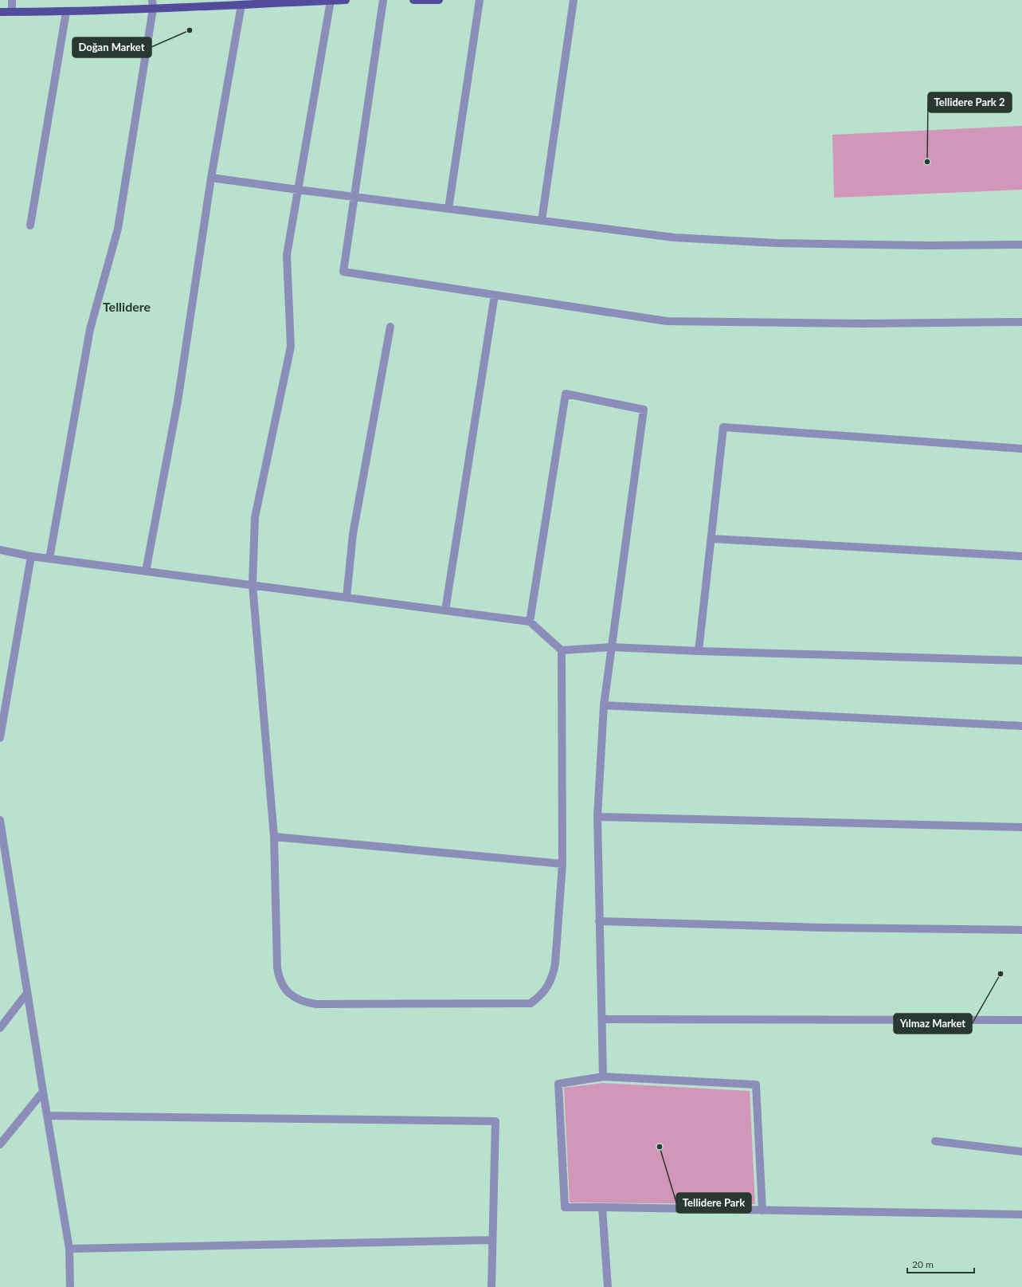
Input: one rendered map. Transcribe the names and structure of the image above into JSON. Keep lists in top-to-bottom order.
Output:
{
  "districts": ["Tellidere"],
  "places": [
    "Doğan Market",
    "Tellidere Park 2",
    "Yılmaz Market",
    "Tellidere Park"
  ],
  "scale_bar": "20 m"
}
